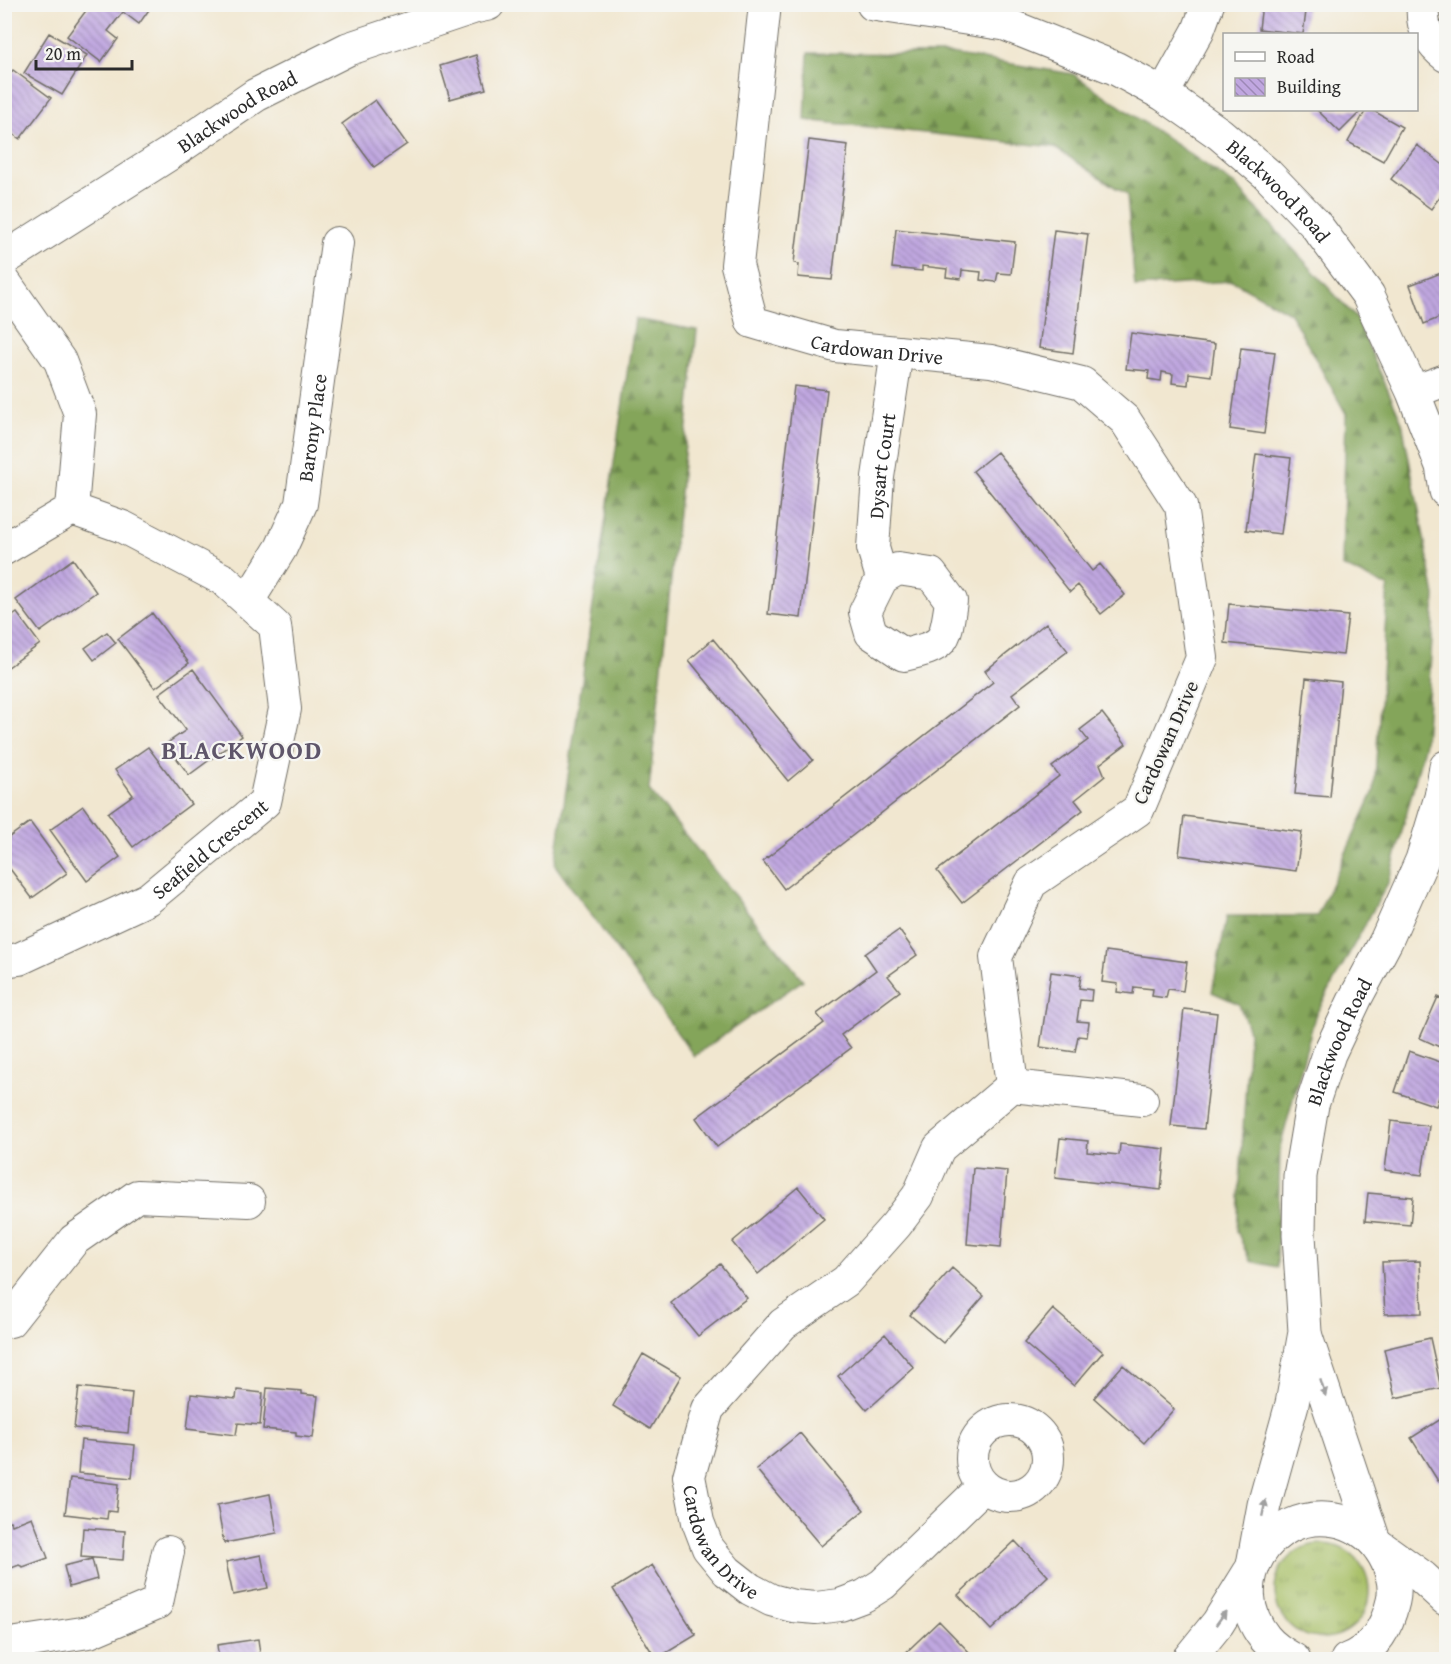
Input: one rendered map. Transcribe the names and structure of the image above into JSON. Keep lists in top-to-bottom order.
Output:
{
  "streets": {
    "street": [
      "Blackwood Road",
      "Cardowan Drive",
      "Barony Place",
      "Dysart Court",
      "Seafield Crescent"
    ]
  },
  "crossings": [
    ["Cardowan Drive", "Dysart Court"],
    ["Barony Place", "Seafield Crescent"]
  ],
  "districts": ["BLACKWOOD"],
  "legend": ["Road", "Building"],
  "scale_bar": "20 m"
}
